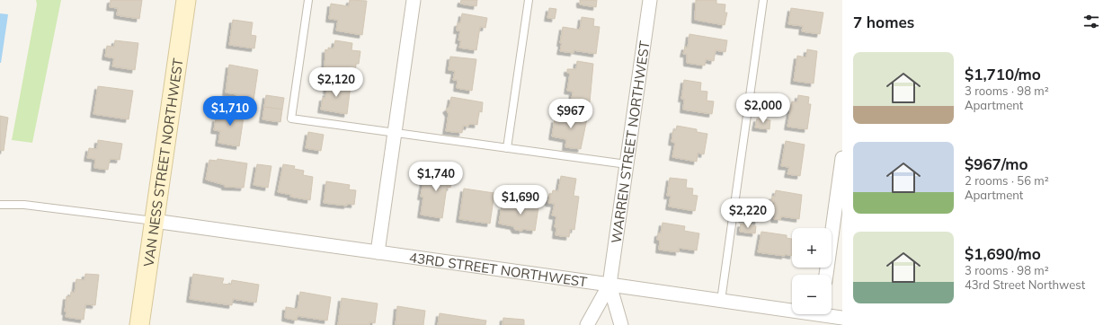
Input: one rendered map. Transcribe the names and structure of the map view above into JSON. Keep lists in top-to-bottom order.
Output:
{
  "streets": {
    "street": ["WARREN STREET NORTHWEST", "VAN NESS STREET NORTHWEST", "43RD STREET NORTHWEST"]
  },
  "crossings": [
    ["WARREN STREET NORTHWEST", "43RD STREET NORTHWEST"],
    ["VAN NESS STREET NORTHWEST", "43RD STREET NORTHWEST"]
  ],
  "page": {
    "heading": "7 homes",
    "list": [
      {
        "name": "$1,710/mo",
        "note": "3 rooms · 98 m² · Apartment"
      },
      {
        "name": "$967/mo",
        "note": "2 rooms · 56 m² · Apartment"
      },
      {
        "name": "$1,690/mo",
        "note": "3 rooms · 98 m² · 43rd Street Northwest"
      }
    ],
    "price": [
      "$2,120",
      "$2,000",
      "$1,710",
      "$967",
      "$1,740",
      "$1,690",
      "$2,220"
    ],
    "map_buttons": ["+", "−"]
  }
}
